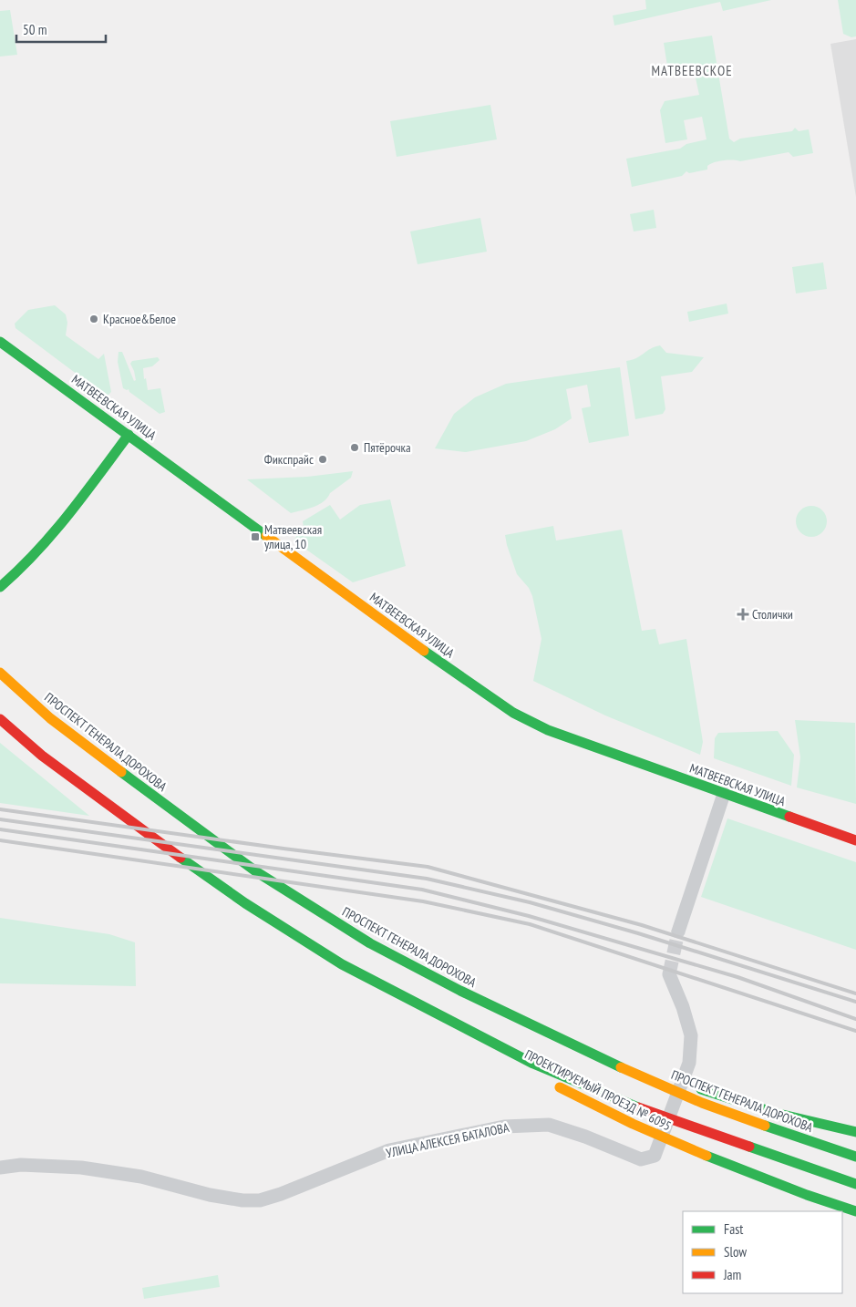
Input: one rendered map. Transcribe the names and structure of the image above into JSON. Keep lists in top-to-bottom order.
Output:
{
  "streets": {
    "main road": ["МАТВЕЕВСКАЯ УЛИЦА", "ПРОСПЕКТ ГЕНЕРАЛА ДОРОХОВА", "ПРОЕКТИРУЕМЫЙ ПРОЕЗД № 6095"],
    "street": ["УЛИЦА АЛЕКСЕЯ БАТАЛОВА"]
  },
  "districts": ["МАТВЕЕВСКОЕ"],
  "places": {
    "other": ["Красное&Белое", "Пятёрочка", "Фикспрайс"],
    "transit": ["Матвеевская улица, 10"],
    "health": ["Столички"]
  },
  "legend": ["Fast", "Slow", "Jam"],
  "scale_bar": "50 m"
}
